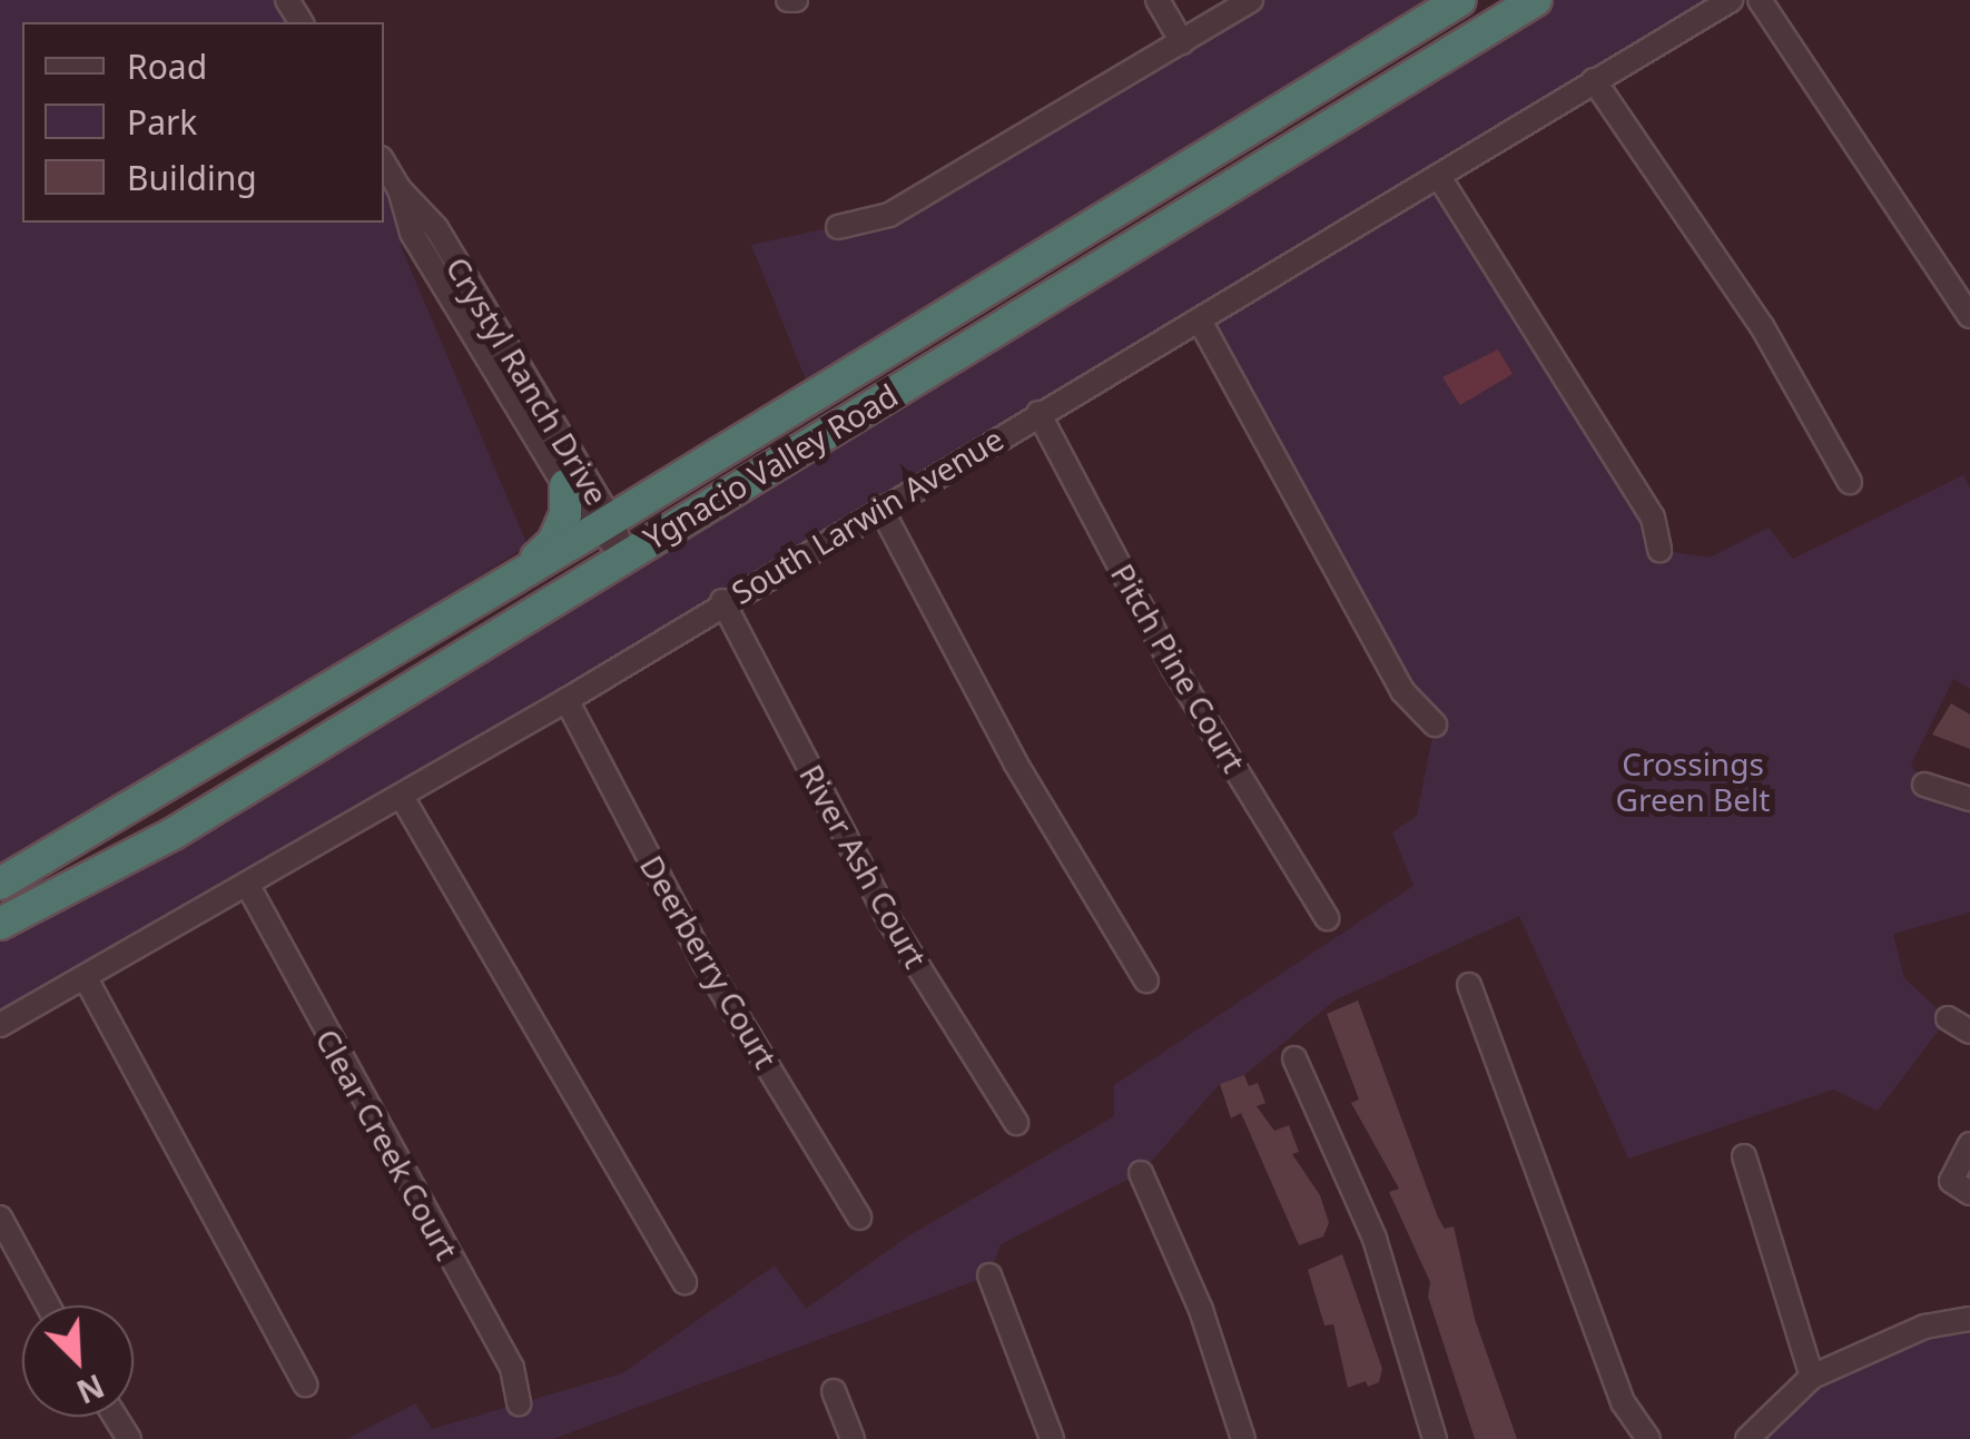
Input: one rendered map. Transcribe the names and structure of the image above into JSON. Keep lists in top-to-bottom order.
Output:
{
  "streets": {
    "highway": ["Ygnacio Valley Road"],
    "street": [
      "Crystyl Ranch Drive",
      "South Larwin Avenue",
      "Pitch Pine Court",
      "River Ash Court",
      "Deerberry Court",
      "Clear Creek Court"
    ]
  },
  "crossings": [
    ["Crystyl Ranch Drive", "Ygnacio Valley Road"],
    ["South Larwin Avenue", "Pitch Pine Court"],
    ["South Larwin Avenue", "River Ash Court"],
    ["South Larwin Avenue", "Deerberry Court"],
    ["South Larwin Avenue", "Clear Creek Court"]
  ],
  "parks": ["Crossings Green Belt"],
  "legend": ["Road", "Park", "Building"],
  "north": "bottom right"
}
